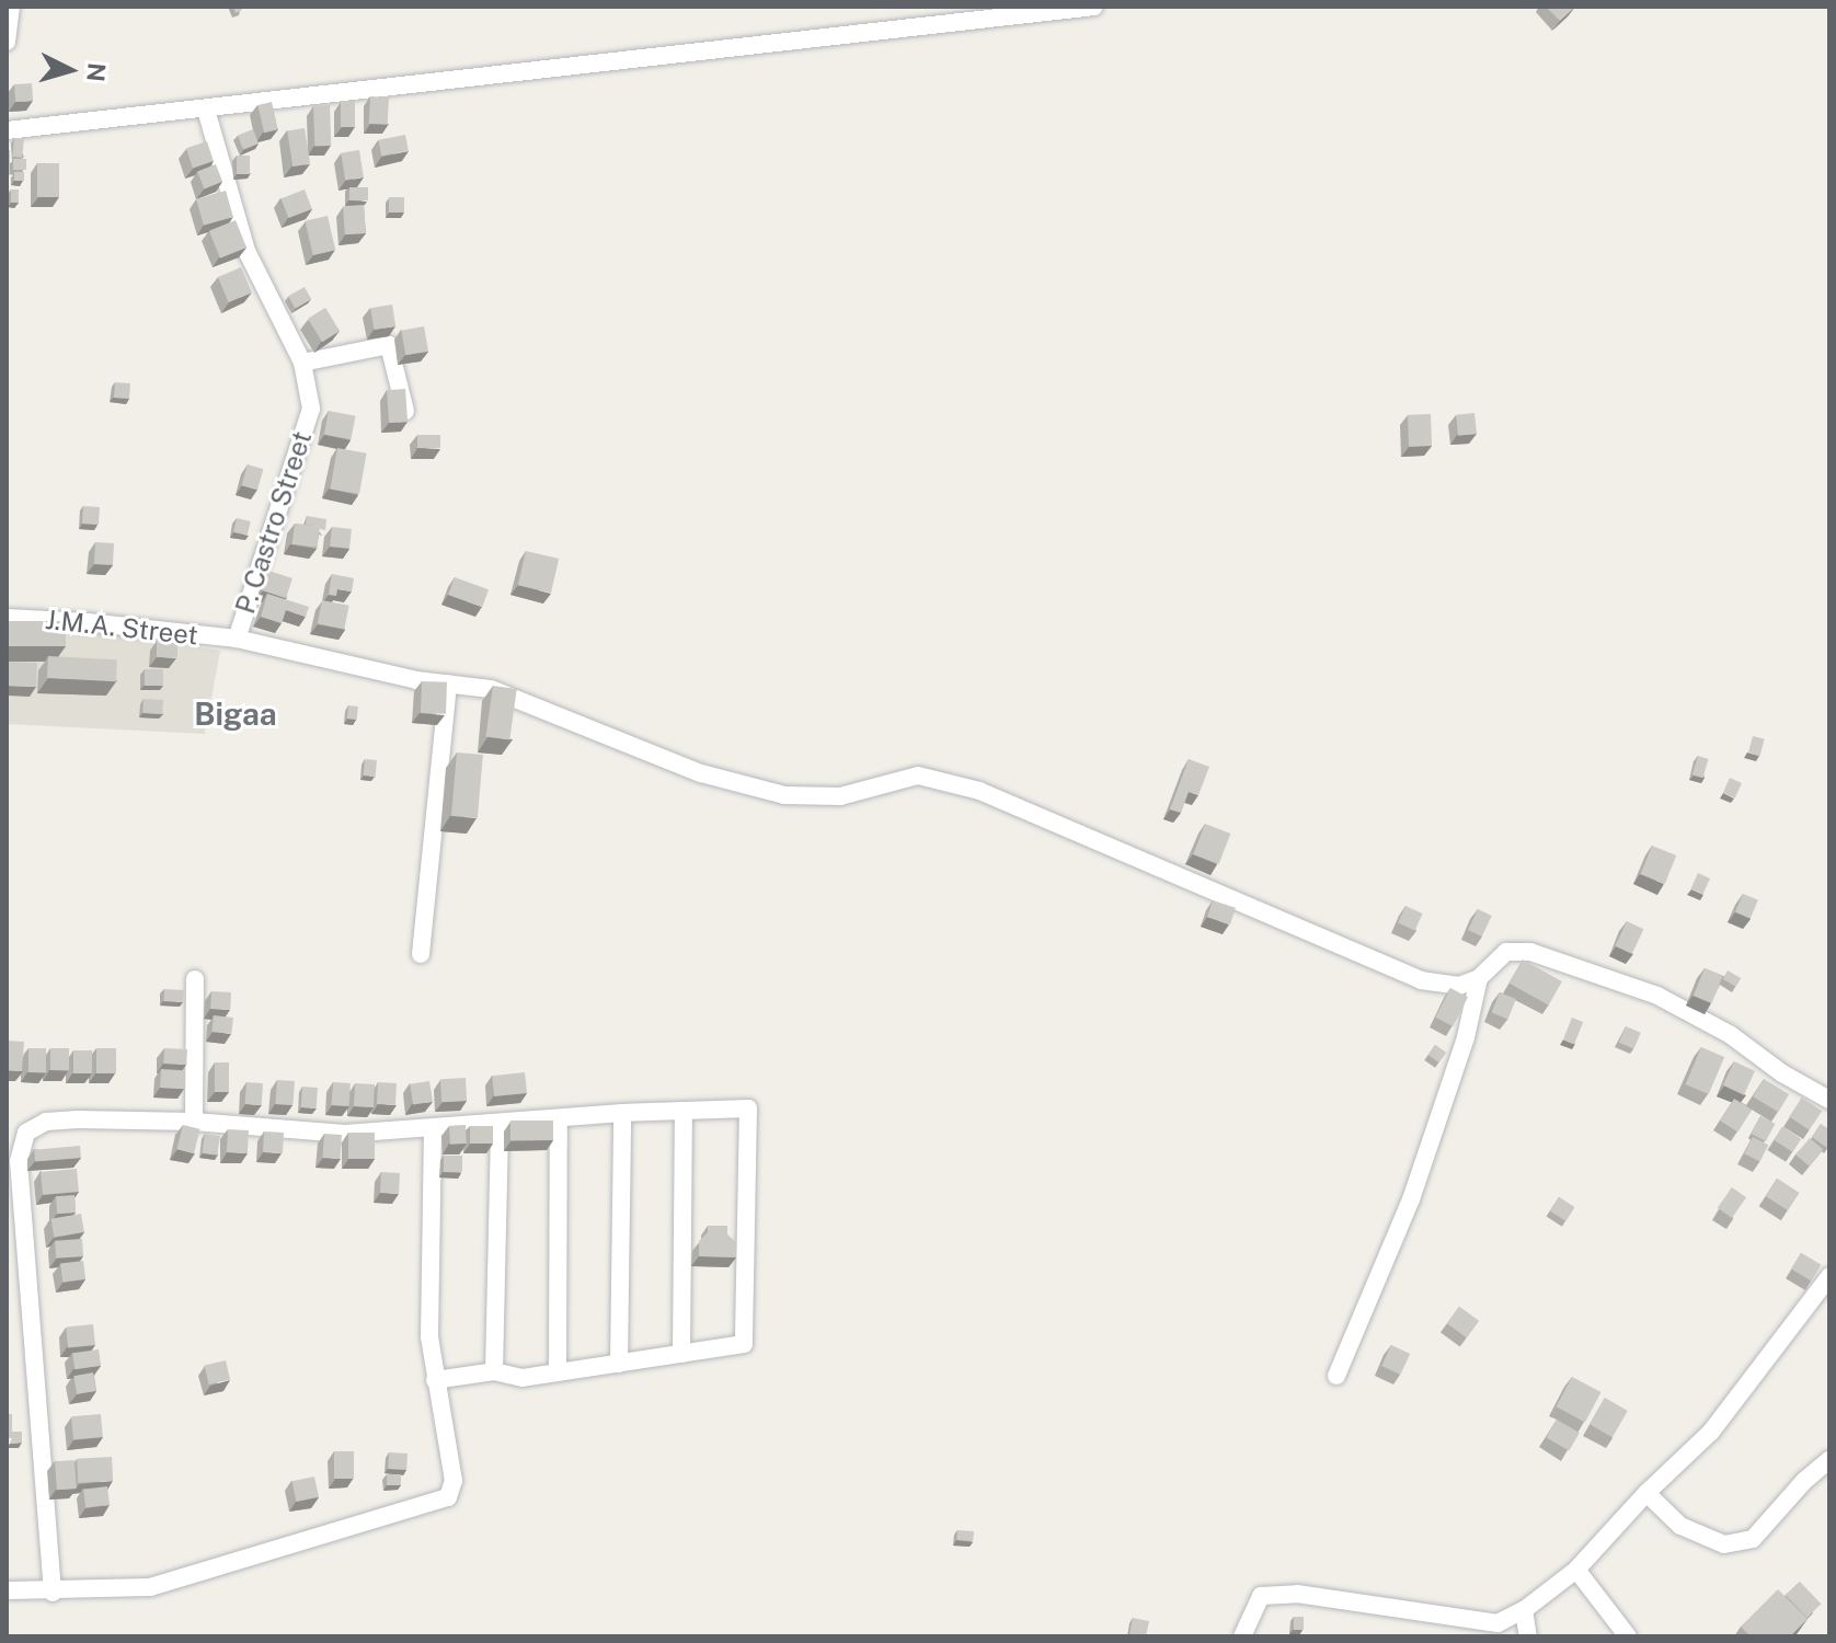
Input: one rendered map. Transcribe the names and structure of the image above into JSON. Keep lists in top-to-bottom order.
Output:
{
  "streets": {
    "street": ["P. Castro Street", "J.M.A. Street"]
  },
  "crossings": [
    ["P. Castro Street", "J.M.A. Street"]
  ],
  "districts": ["Bigaa"],
  "north": "right"
}
